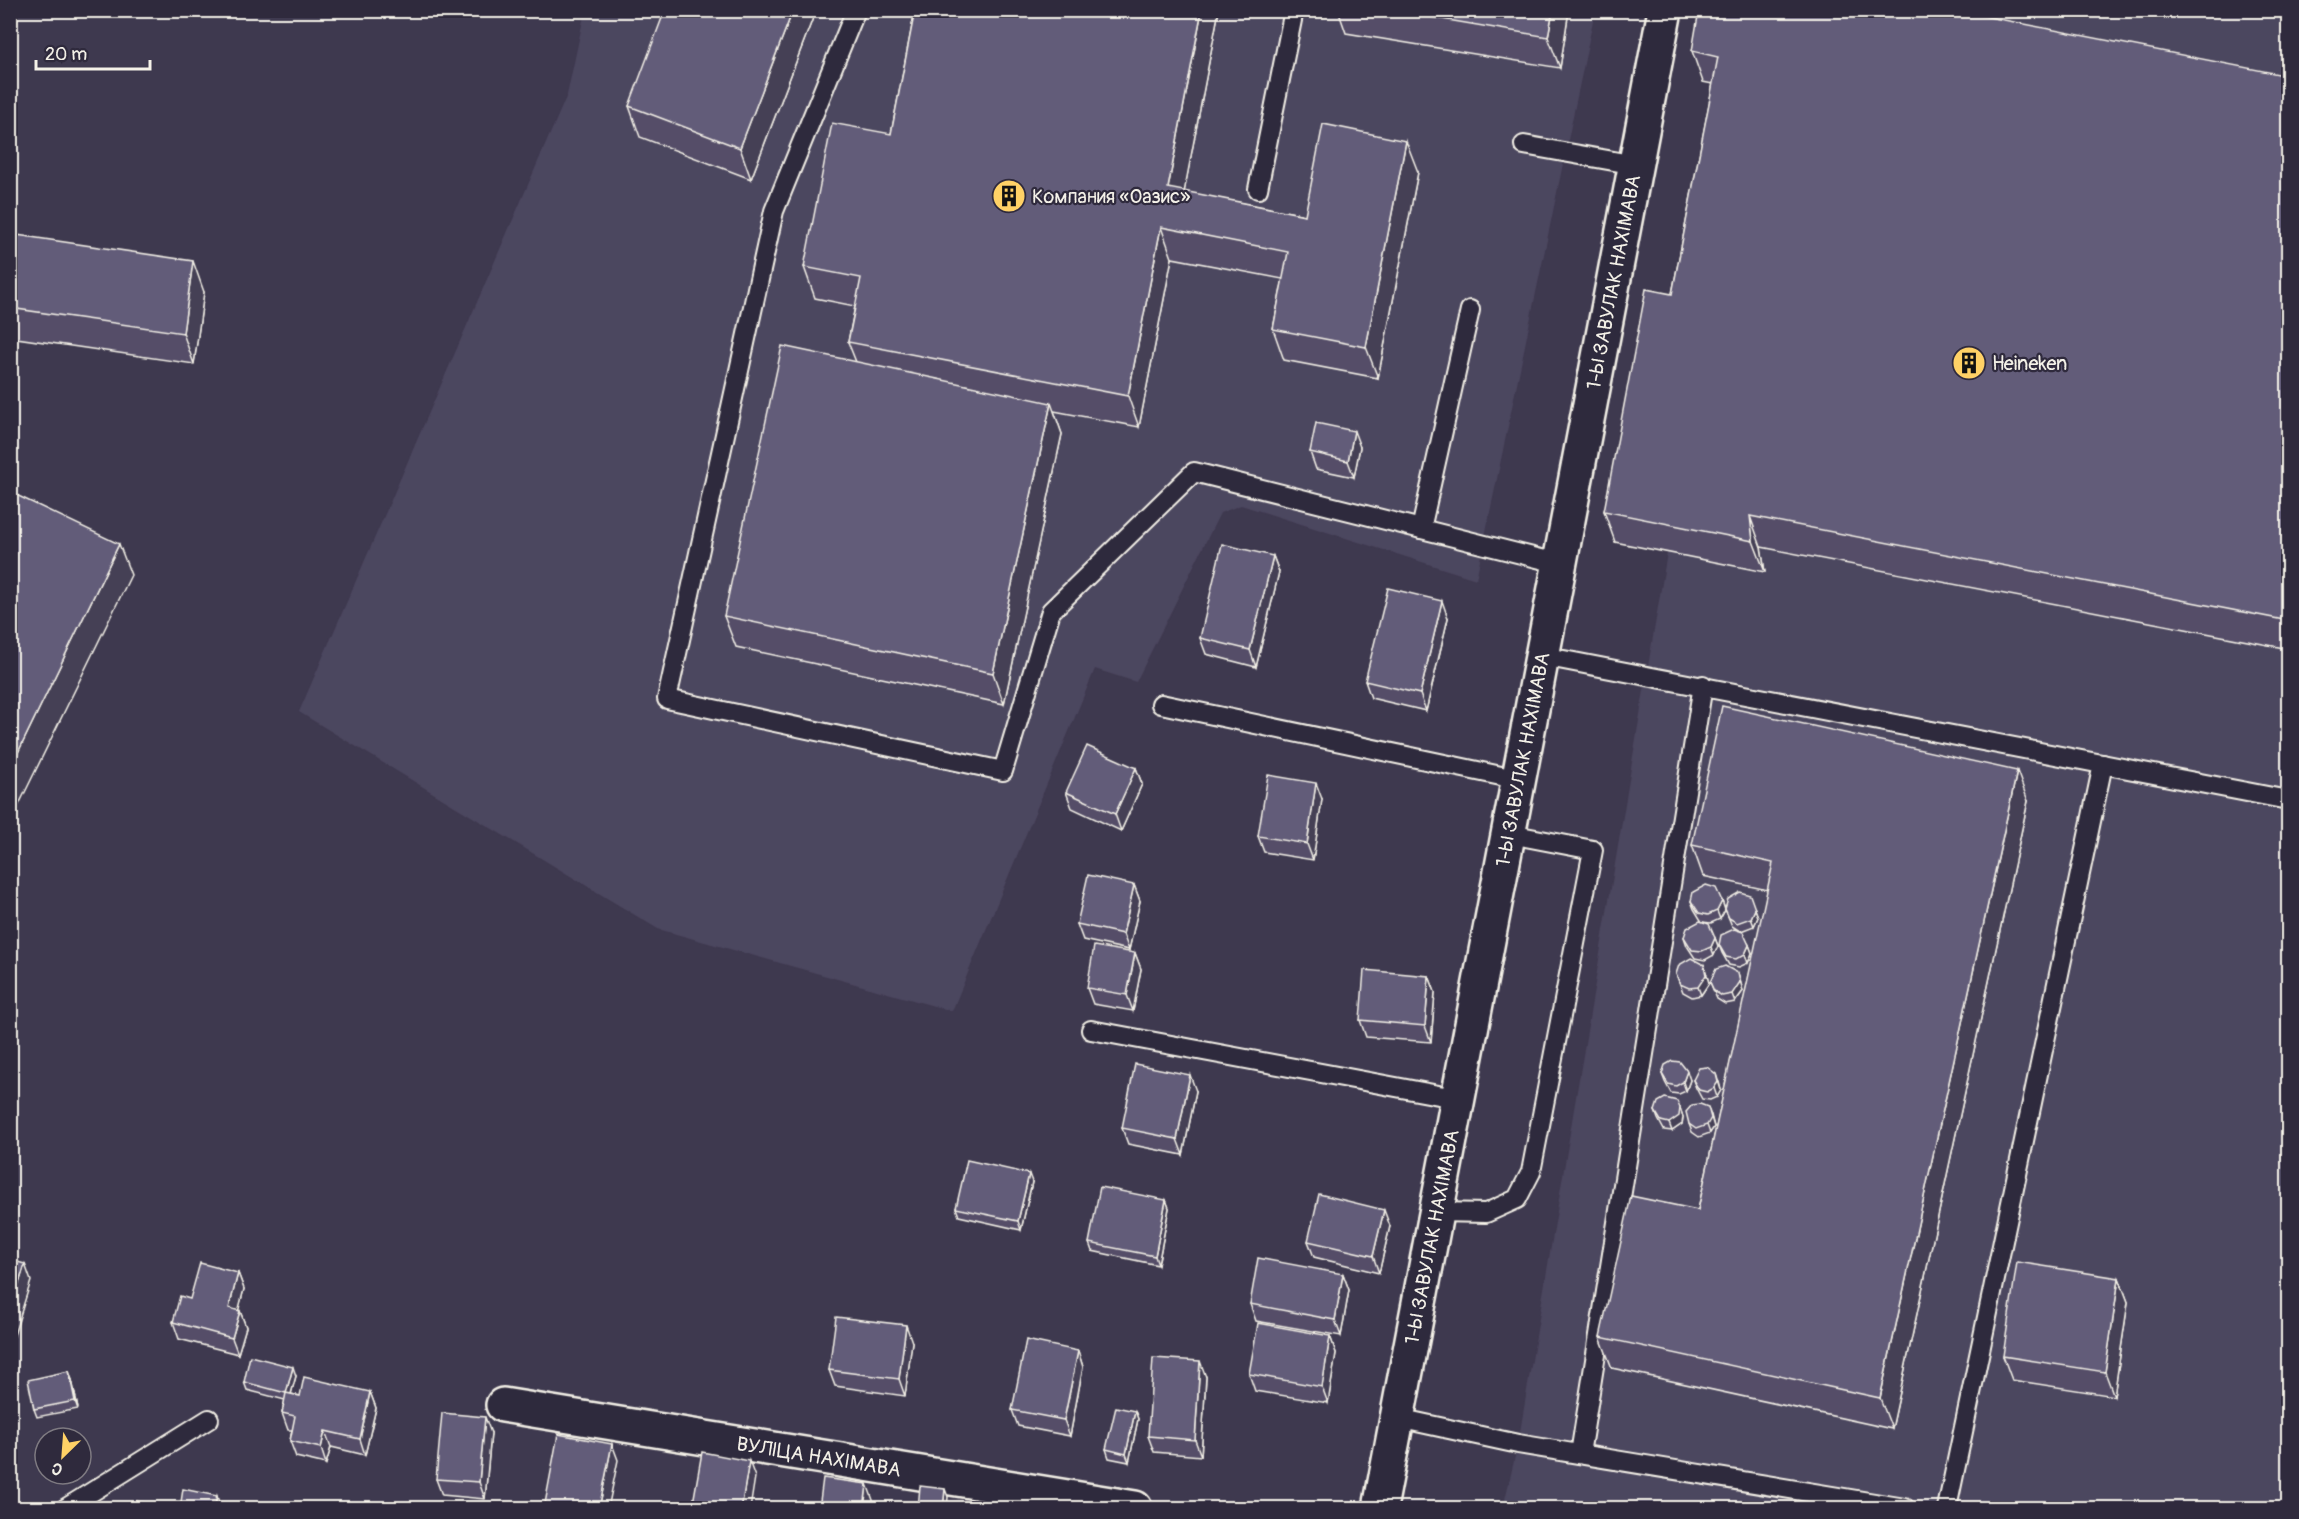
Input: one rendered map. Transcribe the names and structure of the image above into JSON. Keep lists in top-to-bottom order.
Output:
{
  "streets": {
    "street": ["1-Ы ЗАВУЛАК НАХІМАВА", "ВУЛІЦА НАХІМАВА"]
  },
  "places": {
    "building": ["Компания «Оазис»", "Heineken"]
  },
  "scale_bar": "20 m",
  "north": "bottom left"
}
